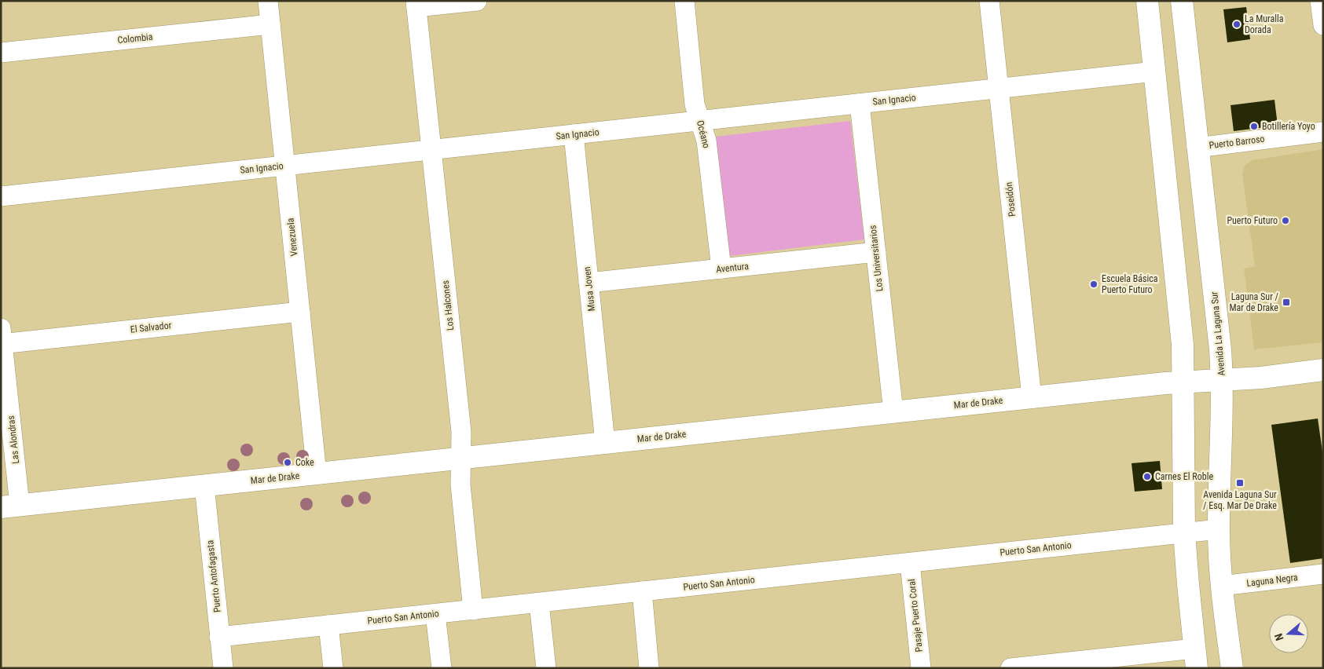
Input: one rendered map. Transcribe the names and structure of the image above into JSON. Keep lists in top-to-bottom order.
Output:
{
  "streets": {
    "street": [
      "Colombia",
      "San Ignacio",
      "Océano",
      "Puerto Barroso",
      "Poseidón",
      "Venezuela",
      "Los Universitarios",
      "Aventura",
      "Musa Joven",
      "Los Halcones",
      "El Salvador",
      "Avenida La Laguna Sur",
      "Mar de Drake",
      "Las Alondras",
      "Puerto San Antonio",
      "Puerto Antofagasta",
      "Laguna Negra",
      "Pasaje Puerto Coral"
    ]
  },
  "crossings": [
    ["Colombia", "Venezuela"],
    ["San Ignacio", "Océano"],
    ["San Ignacio", "Poseidón"],
    ["San Ignacio", "Venezuela"],
    ["San Ignacio", "Los Universitarios"],
    ["San Ignacio", "Musa Joven"],
    ["San Ignacio", "Los Halcones"],
    ["Océano", "Aventura"],
    ["Puerto Barroso", "Avenida La Laguna Sur"],
    ["Poseidón", "Mar de Drake"],
    ["Venezuela", "El Salvador"],
    ["Venezuela", "Mar de Drake"],
    ["Los Universitarios", "Aventura"],
    ["Los Universitarios", "Mar de Drake"],
    ["Aventura", "Musa Joven"],
    ["Musa Joven", "Mar de Drake"],
    ["Los Halcones", "Mar de Drake"],
    ["Los Halcones", "Puerto San Antonio"],
    ["El Salvador", "Las Alondras"],
    ["Avenida La Laguna Sur", "Mar de Drake"],
    ["Avenida La Laguna Sur", "Puerto San Antonio"],
    ["Avenida La Laguna Sur", "Laguna Negra"],
    ["Mar de Drake", "Las Alondras"],
    ["Mar de Drake", "Puerto Antofagasta"],
    ["Puerto San Antonio", "Puerto Antofagasta"],
    ["Puerto San Antonio", "Pasaje Puerto Coral"]
  ],
  "places": {
    "other": [
      "La Muralla Dorada",
      "Botillería Yoyo",
      "Puerto Futuro",
      "Escuela Básica Puerto Futuro",
      "Coke",
      "Carnes El Roble"
    ],
    "transit": ["Laguna Sur / Mar de Drake", "Avenida Laguna Sur / Esq. Mar De Drake"]
  },
  "north": "left"
}
